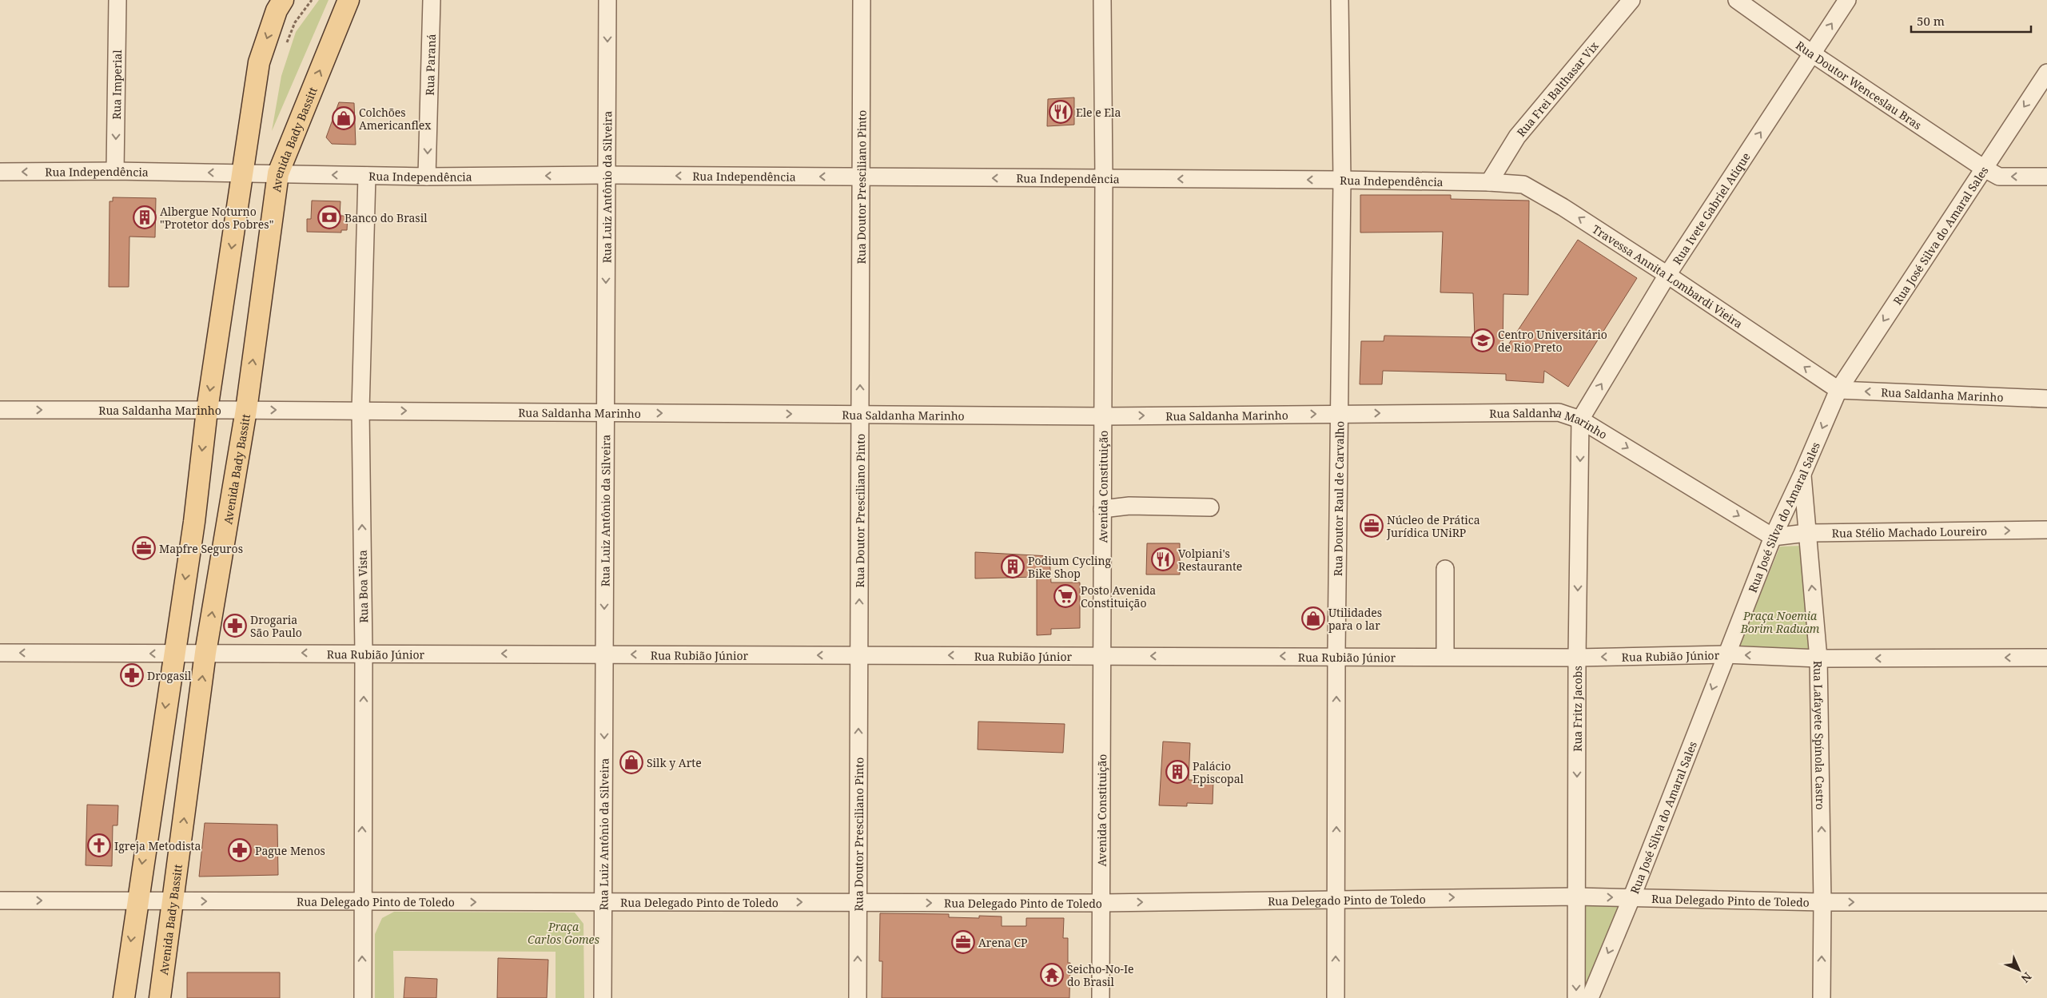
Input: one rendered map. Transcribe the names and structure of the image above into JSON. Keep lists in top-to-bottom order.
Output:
{
  "streets": {
    "main road": ["Avenida Bady Bassitt"],
    "street": [
      "Rua Paraná",
      "Rua Doutor Wenceslau Bras",
      "Rua Imperial",
      "Rua Frei Balthasar Vix",
      "Rua Independência",
      "Rua Luiz Antônio da Silveira",
      "Rua Doutor Presciliano Pinto",
      "Rua Ivete Gabriel Atique",
      "Rua José Silva do Amaral Sales",
      "Travessa Annita Lombardi Vieira",
      "Rua Saldanha Marinho",
      "Avenida Constituição",
      "Rua Doutor Raul de Carvalho",
      "Rua Stélio Machado Loureiro",
      "Rua Boa Vista",
      "Rua Rubião Júnior",
      "Rua Fritz Jacobs",
      "Rua Lafayete Spínola Castro",
      "Rua Delegado Pinto de Toledo"
    ]
  },
  "crossings": [
    ["Rua Paraná", "Rua Independência"],
    ["Rua Doutor Wenceslau Bras", "Rua Ivete Gabriel Atique"],
    ["Rua Doutor Wenceslau Bras", "Rua José Silva do Amaral Sales"],
    ["Rua Imperial", "Rua Independência"],
    ["Rua Frei Balthasar Vix", "Rua Independência"],
    ["Rua Frei Balthasar Vix", "Travessa Annita Lombardi Vieira"],
    ["Avenida Bady Bassitt", "Rua Independência"],
    ["Avenida Bady Bassitt", "Rua Saldanha Marinho"],
    ["Avenida Bady Bassitt", "Rua Rubião Júnior"],
    ["Avenida Bady Bassitt", "Rua Delegado Pinto de Toledo"],
    ["Rua Independência", "Rua Luiz Antônio da Silveira"],
    ["Rua Independência", "Rua Doutor Presciliano Pinto"],
    ["Rua Independência", "Travessa Annita Lombardi Vieira"],
    ["Rua Independência", "Avenida Constituição"],
    ["Rua Independência", "Rua Doutor Raul de Carvalho"],
    ["Rua Independência", "Rua Boa Vista"],
    ["Rua Luiz Antônio da Silveira", "Rua Saldanha Marinho"],
    ["Rua Luiz Antônio da Silveira", "Rua Rubião Júnior"],
    ["Rua Luiz Antônio da Silveira", "Rua Delegado Pinto de Toledo"],
    ["Rua Doutor Presciliano Pinto", "Rua Saldanha Marinho"],
    ["Rua Doutor Presciliano Pinto", "Rua Rubião Júnior"],
    ["Rua Doutor Presciliano Pinto", "Rua Delegado Pinto de Toledo"],
    ["Rua Ivete Gabriel Atique", "Travessa Annita Lombardi Vieira"],
    ["Rua Ivete Gabriel Atique", "Rua Saldanha Marinho"],
    ["Rua Ivete Gabriel Atique", "Rua Fritz Jacobs"],
    ["Rua José Silva do Amaral Sales", "Travessa Annita Lombardi Vieira"],
    ["Rua José Silva do Amaral Sales", "Rua Saldanha Marinho"],
    ["Rua José Silva do Amaral Sales", "Rua Stélio Machado Loureiro"],
    ["Rua José Silva do Amaral Sales", "Rua Rubião Júnior"],
    ["Rua José Silva do Amaral Sales", "Rua Lafayete Spínola Castro"],
    ["Rua José Silva do Amaral Sales", "Rua Delegado Pinto de Toledo"],
    ["Travessa Annita Lombardi Vieira", "Rua Saldanha Marinho"],
    ["Rua Saldanha Marinho", "Avenida Constituição"],
    ["Rua Saldanha Marinho", "Rua Doutor Raul de Carvalho"],
    ["Rua Saldanha Marinho", "Rua Stélio Machado Loureiro"],
    ["Rua Saldanha Marinho", "Rua Boa Vista"],
    ["Rua Saldanha Marinho", "Rua Fritz Jacobs"],
    ["Avenida Constituição", "Rua Rubião Júnior"],
    ["Avenida Constituição", "Rua Delegado Pinto de Toledo"],
    ["Rua Doutor Raul de Carvalho", "Rua Rubião Júnior"],
    ["Rua Doutor Raul de Carvalho", "Rua Delegado Pinto de Toledo"],
    ["Rua Stélio Machado Loureiro", "Rua Lafayete Spínola Castro"],
    ["Rua Boa Vista", "Rua Rubião Júnior"],
    ["Rua Boa Vista", "Rua Delegado Pinto de Toledo"],
    ["Rua Rubião Júnior", "Rua Fritz Jacobs"],
    ["Rua Rubião Júnior", "Rua Lafayete Spínola Castro"],
    ["Rua Fritz Jacobs", "Rua Delegado Pinto de Toledo"],
    ["Rua Lafayete Spínola Castro", "Rua Delegado Pinto de Toledo"]
  ],
  "one_way": [
    "Rua Paraná",
    "Rua Imperial",
    "Rua Independência",
    "Rua Luiz Antônio da Silveira",
    "Rua Doutor Presciliano Pinto",
    "Rua Ivete Gabriel Atique",
    "Rua José Silva do Amaral Sales",
    "Travessa Annita Lombardi Vieira",
    "Rua Stélio Machado Loureiro",
    "Rua Boa Vista",
    "Rua Rubião Júnior",
    "Rua Fritz Jacobs",
    "Rua Lafayete Spínola Castro",
    "Rua Delegado Pinto de Toledo"
  ],
  "parks": ["Praça Noemia Borim Raduam", "Praça Carlos Gomes"],
  "places": {
    "restaurant": ["Ele e Ela", "Volpiani's Restaurante"],
    "shop": ["Colchões Americanflex", "Utilidades para o lar", "Silk y Arte"],
    "building": ["Albergue Noturno \"Protetor dos Pobres\"", "Podium Cycling Bike Shop", "Palácio Episcopal"],
    "bank": ["Banco do Brasil"],
    "school or university": ["Centro Universitário de Rio Preto"],
    "office": ["Núcleo de Prática Jurídica UNiRP", "Mapfre Seguros", "Arena CP"],
    "supermarket": ["Posto Avenida Constituição"],
    "pharmacy": ["Drogaria São Paulo", "Drogasil", "Pague Menos"],
    "church": ["Igreja Metodista"],
    "temple": ["Seicho-No-Ie do Brasil"]
  },
  "scale_bar": "50 m",
  "north": "bottom right"
}
